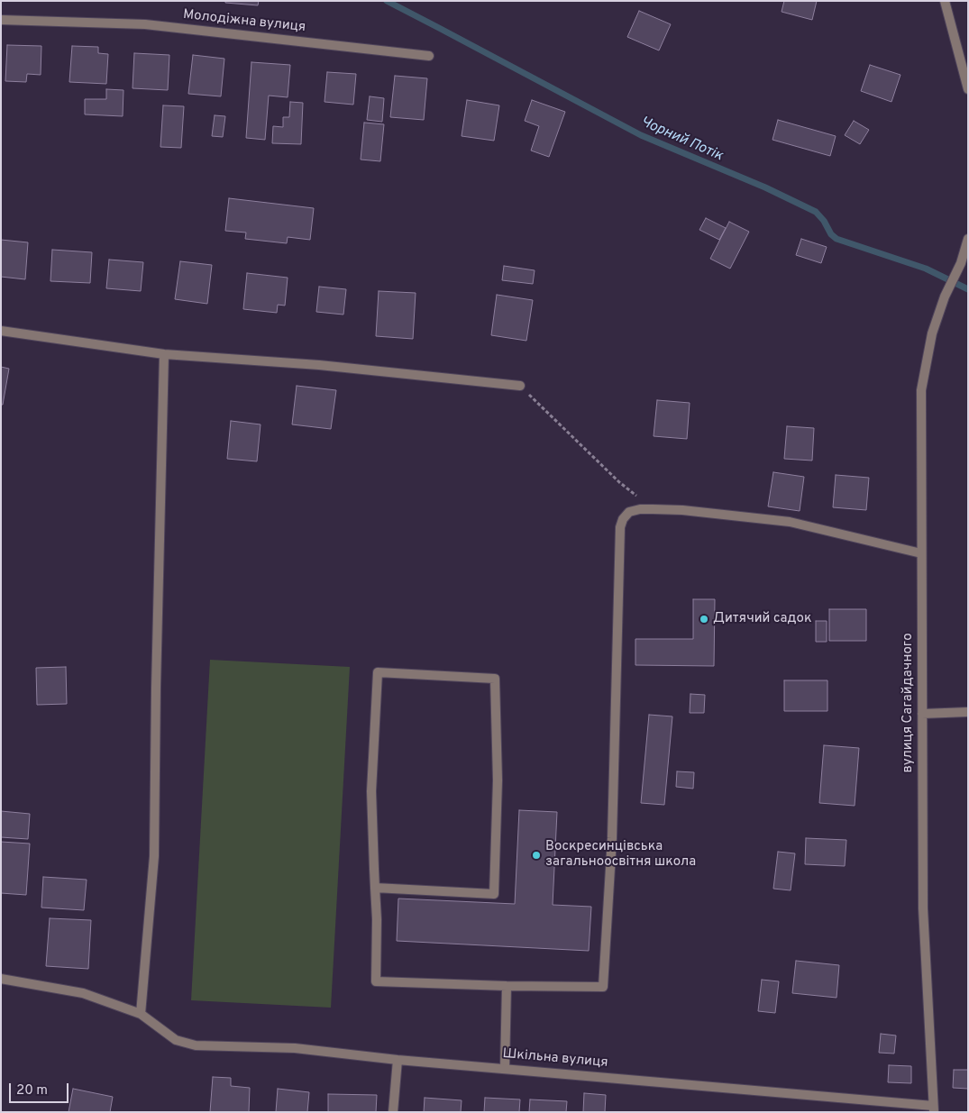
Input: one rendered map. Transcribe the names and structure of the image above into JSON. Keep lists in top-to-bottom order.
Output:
{
  "streets": {
    "street": ["Молодіжна вулиця", "вулиця Сагайдачного", "Шкільна вулиця"]
  },
  "crossings": [
    ["вулиця Сагайдачного", "Шкільна вулиця"]
  ],
  "water": ["Чорний Потік"],
  "places": ["Дитячий садок", "Воскресинцівська загальноосвітня школа"],
  "scale_bar": "20 m"
}
